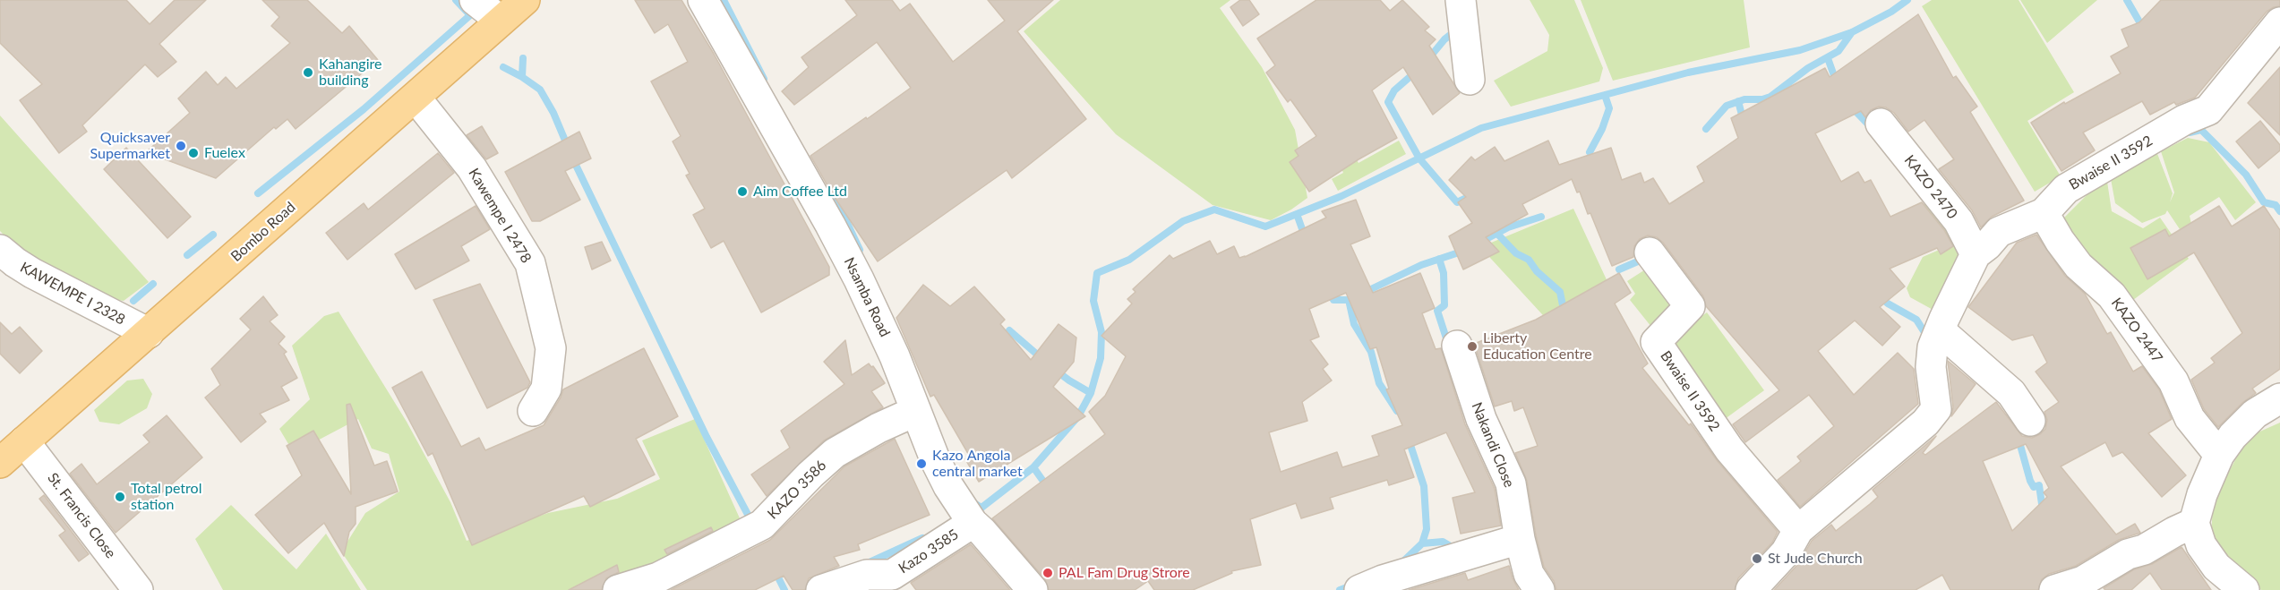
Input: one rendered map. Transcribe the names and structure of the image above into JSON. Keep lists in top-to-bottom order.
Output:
{
  "streets": {
    "main road": ["Bombo Road"],
    "street": [
      "Bwaise II 3592",
      "KAZO 2470",
      "Kawempe I 2478",
      "KAWEMPE I 2328",
      "Nsamba Road",
      "KAZO 2447",
      "Nakandi Close",
      "KAZO 3586",
      "St. Francis Close",
      "Kazo 3585"
    ]
  },
  "crossings": [
    ["Bwaise II 3592", "KAZO 2470"],
    ["Bwaise II 3592", "KAZO 2447"],
    ["Kawempe I 2478", "Bombo Road"],
    ["Bombo Road", "KAWEMPE I 2328"],
    ["Bombo Road", "St. Francis Close"],
    ["Nsamba Road", "KAZO 3586"],
    ["Nsamba Road", "Kazo 3585"]
  ],
  "places": [
    "Kahangire building",
    "Quicksaver Supermarket",
    "Fuelex",
    "Aim Coffee Ltd",
    "Liberty Education Centre",
    "Kazo Angola central market",
    "Total petrol station",
    "St Jude Church",
    "PAL Fam Drug Strore"
  ]
}
